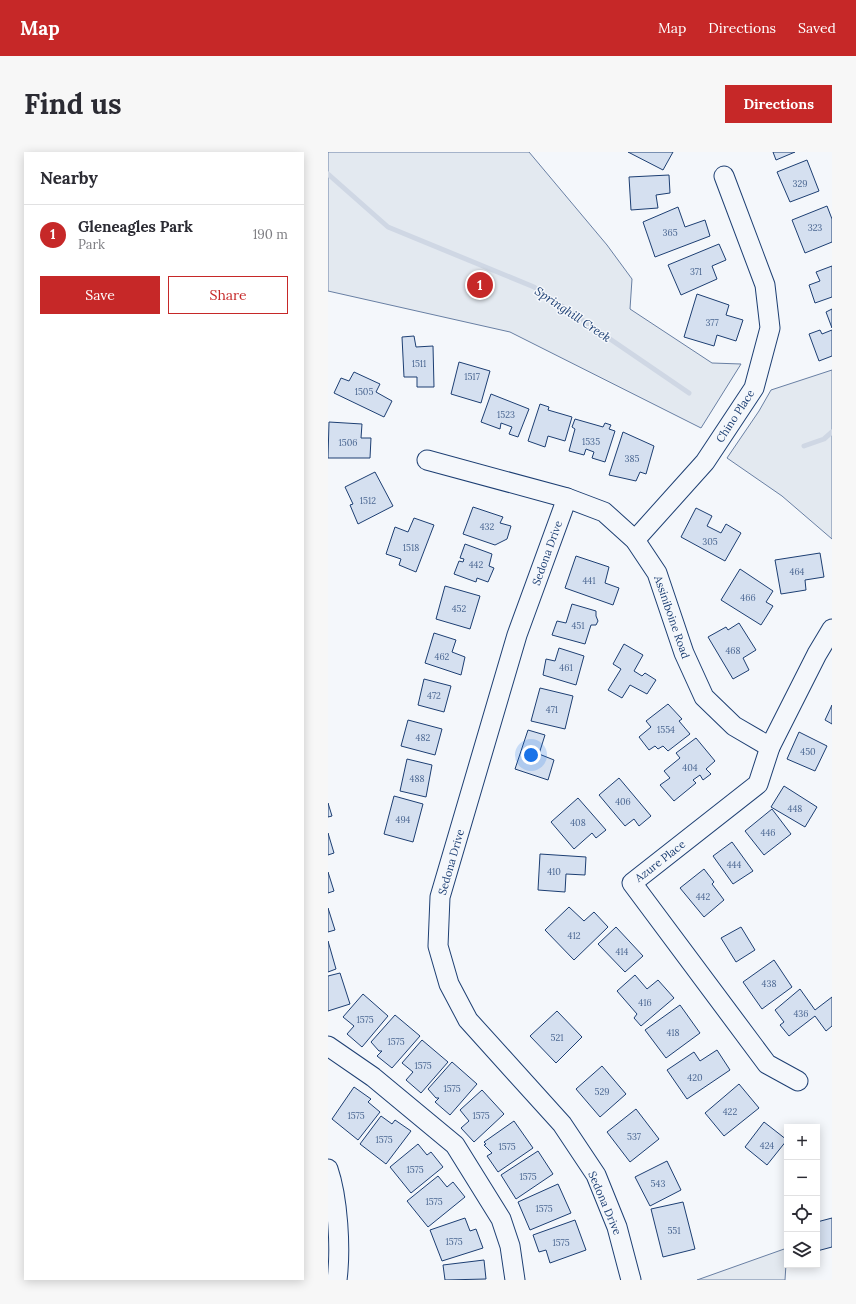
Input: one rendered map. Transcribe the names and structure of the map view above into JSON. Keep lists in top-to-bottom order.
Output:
{
  "streets": {
    "street": [
      "Chino Place",
      "Sedona Drive",
      "Assiniboine Road",
      "Azure Place"
    ]
  },
  "crossings": [
    ["Chino Place", "Assiniboine Road"],
    ["Sedona Drive", "Assiniboine Road"],
    ["Assiniboine Road", "Azure Place"]
  ],
  "water": ["Springhill Creek"],
  "house_numbers": [
    "329",
    "323",
    "365",
    "371",
    "377",
    "1511",
    "1517",
    "1505",
    "1523",
    "1535",
    "1506",
    "385",
    "1512",
    "432",
    "305",
    "1518",
    "442",
    "464",
    "441",
    "466",
    "452",
    "451",
    "468",
    "462",
    "461",
    "472",
    "471",
    "1554",
    "482",
    "450",
    "404",
    "488",
    "406",
    "448",
    "494",
    "408",
    "446",
    "444",
    "410",
    "442",
    "412",
    "414",
    "438",
    "416",
    "436",
    "1575",
    "418",
    "521",
    "1575",
    "1575",
    "420",
    "1575",
    "529",
    "422",
    "1575",
    "1575",
    "537",
    "1575",
    "424",
    "1575",
    "1575",
    "1575",
    "543",
    "1575",
    "1575",
    "551",
    "1575",
    "1575"
  ],
  "page": {
    "header": "Map",
    "nav": ["Map", "Directions", "Saved"],
    "buttons": [
      "Directions",
      ["Save", "Share"]
    ],
    "title": "Find us",
    "heading": "Nearby",
    "list": [
      {
        "mark": "1",
        "name": "Gleneagles Park",
        "note": "Park",
        "value": "190 m"
      }
    ],
    "pins": "1",
    "map_buttons": ["+", "−"]
  }
}
